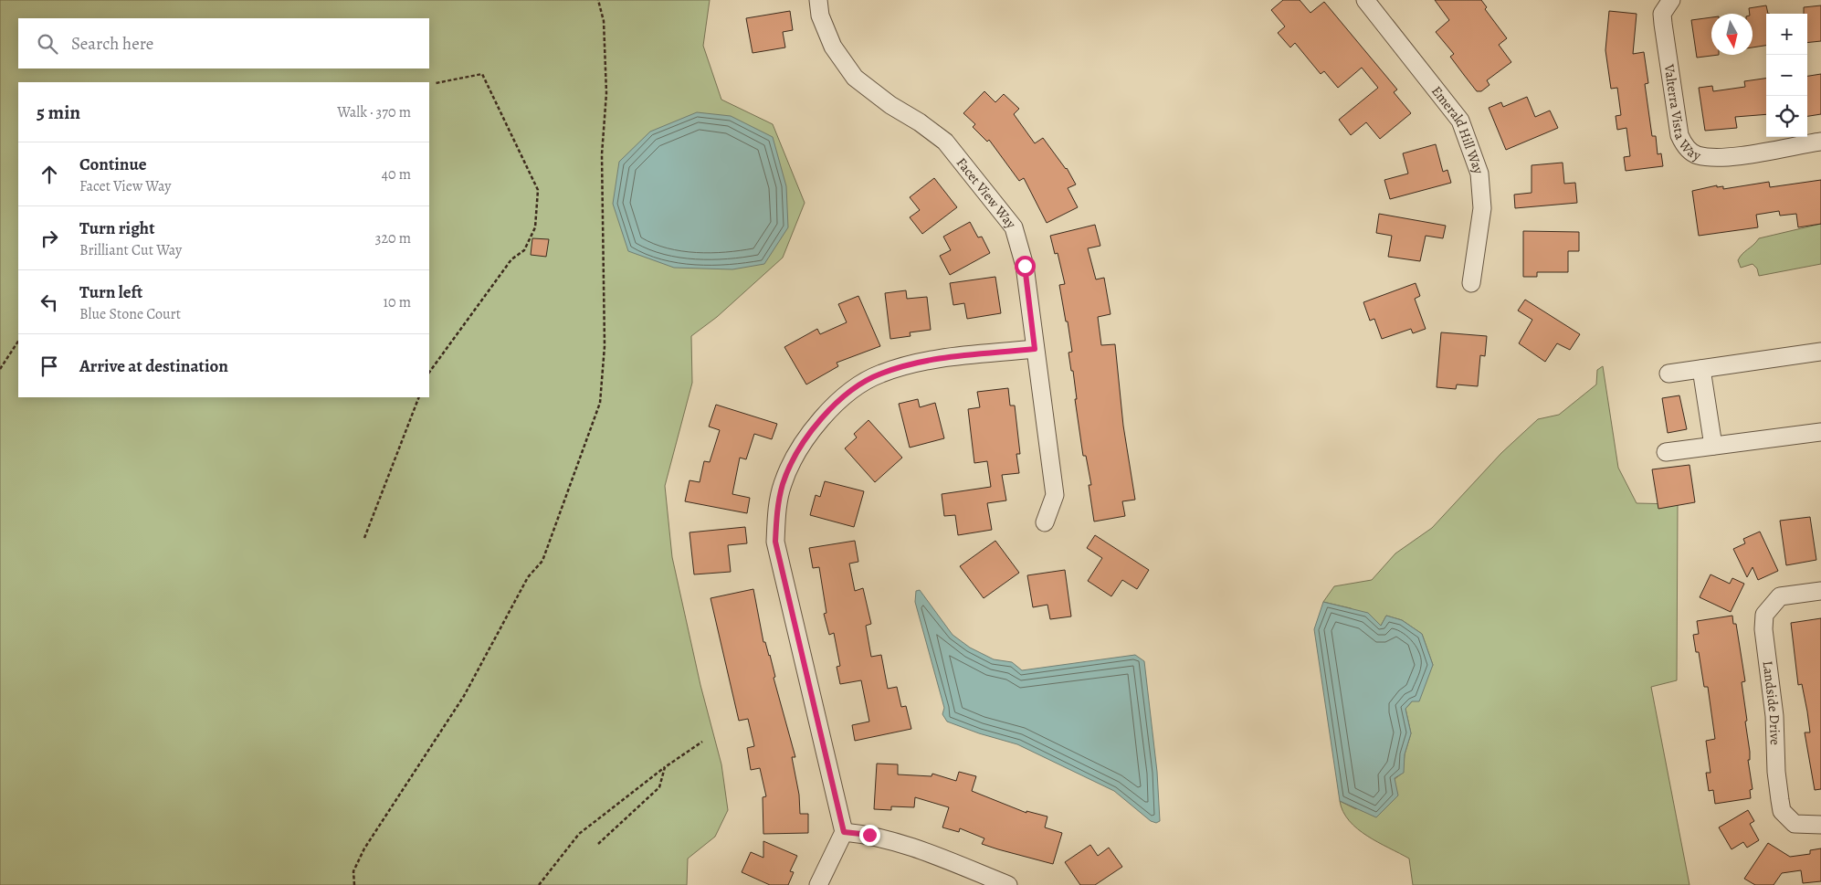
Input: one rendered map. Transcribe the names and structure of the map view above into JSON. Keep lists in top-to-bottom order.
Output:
{
  "streets": {
    "street": [
      "Valterra Vista Way",
      "Emerald Hill Way",
      "Facet View Way",
      "Landside Drive"
    ]
  },
  "north": "bottom",
  "page": {
    "map_buttons": ["+", "−"],
    "search": "Search here",
    "heading": ["5 min", "Walk · 370 m"],
    "list": [
      ["Continue", "Facet View Way", "40 m"],
      ["Turn right", "Brilliant Cut Way", "320 m"],
      ["Turn left", "Blue Stone Court", "10 m"],
      "Arrive at destination"
    ]
  }
}
